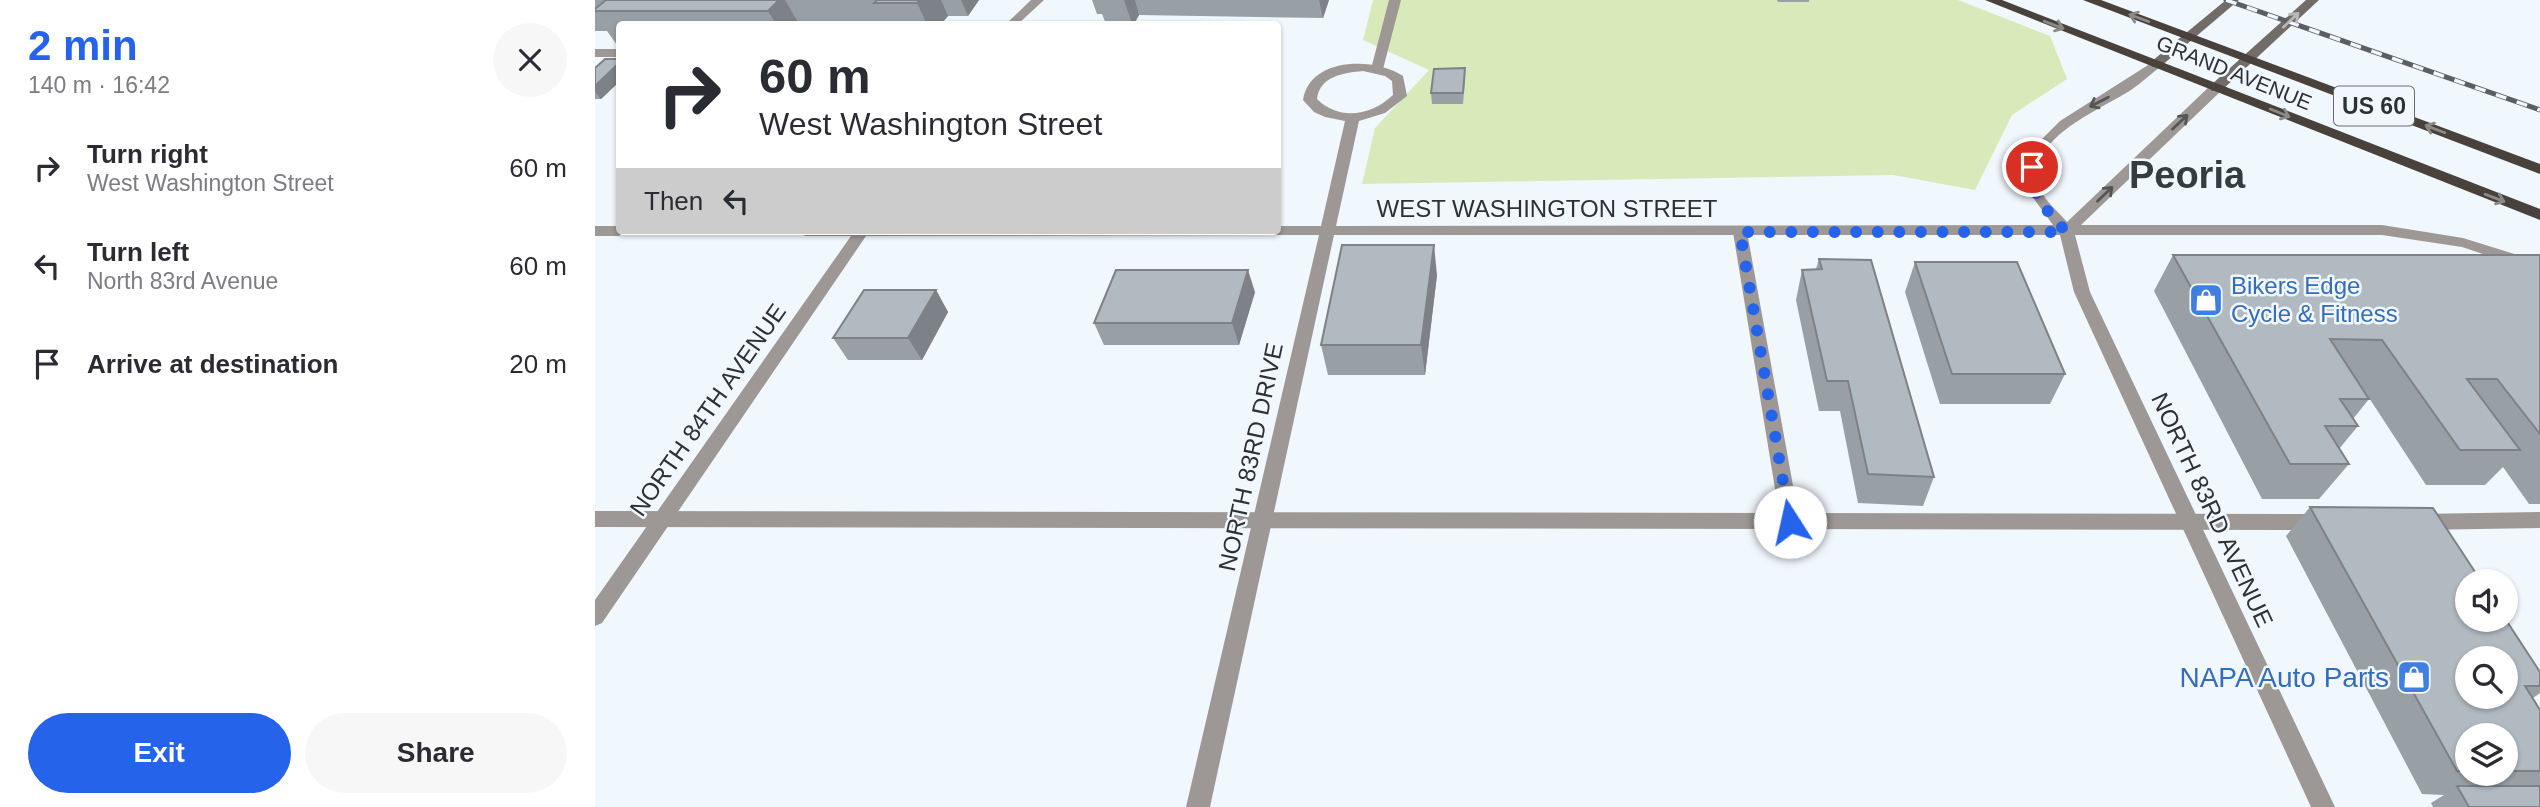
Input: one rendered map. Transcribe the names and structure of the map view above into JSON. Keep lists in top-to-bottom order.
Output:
{
  "streets": {
    "highway": ["GRAND AVENUE", "US 60"],
    "main road": ["NORTH 83RD AVENUE"],
    "street": ["WEST WASHINGTON STREET", "NORTH 84TH AVENUE", "NORTH 83RD DRIVE"]
  },
  "crossings": [
    ["GRAND AVENUE", "NORTH 83RD AVENUE"],
    ["WEST WASHINGTON STREET", "NORTH 83RD DRIVE"],
    ["WEST WASHINGTON STREET", "NORTH 83RD AVENUE"]
  ],
  "districts": ["Peoria"],
  "places": {
    "shop": ["Bikers Edge Cycle & Fitness", "NAPA Auto Parts"]
  },
  "page": {
    "heading": ["2 min", "140 m · 16:42"],
    "turn": ["60 m", "West Washington Street"],
    "list": [
      {
        "name": "Turn right",
        "note": "West Washington Street",
        "value": "60 m"
      },
      {
        "name": "Turn left",
        "note": "North 83rd Avenue",
        "value": "60 m"
      },
      {
        "name": "Arrive at destination",
        "value": "20 m"
      }
    ],
    "then": "Then",
    "buttons": ["Exit", "Share"]
  }
}
